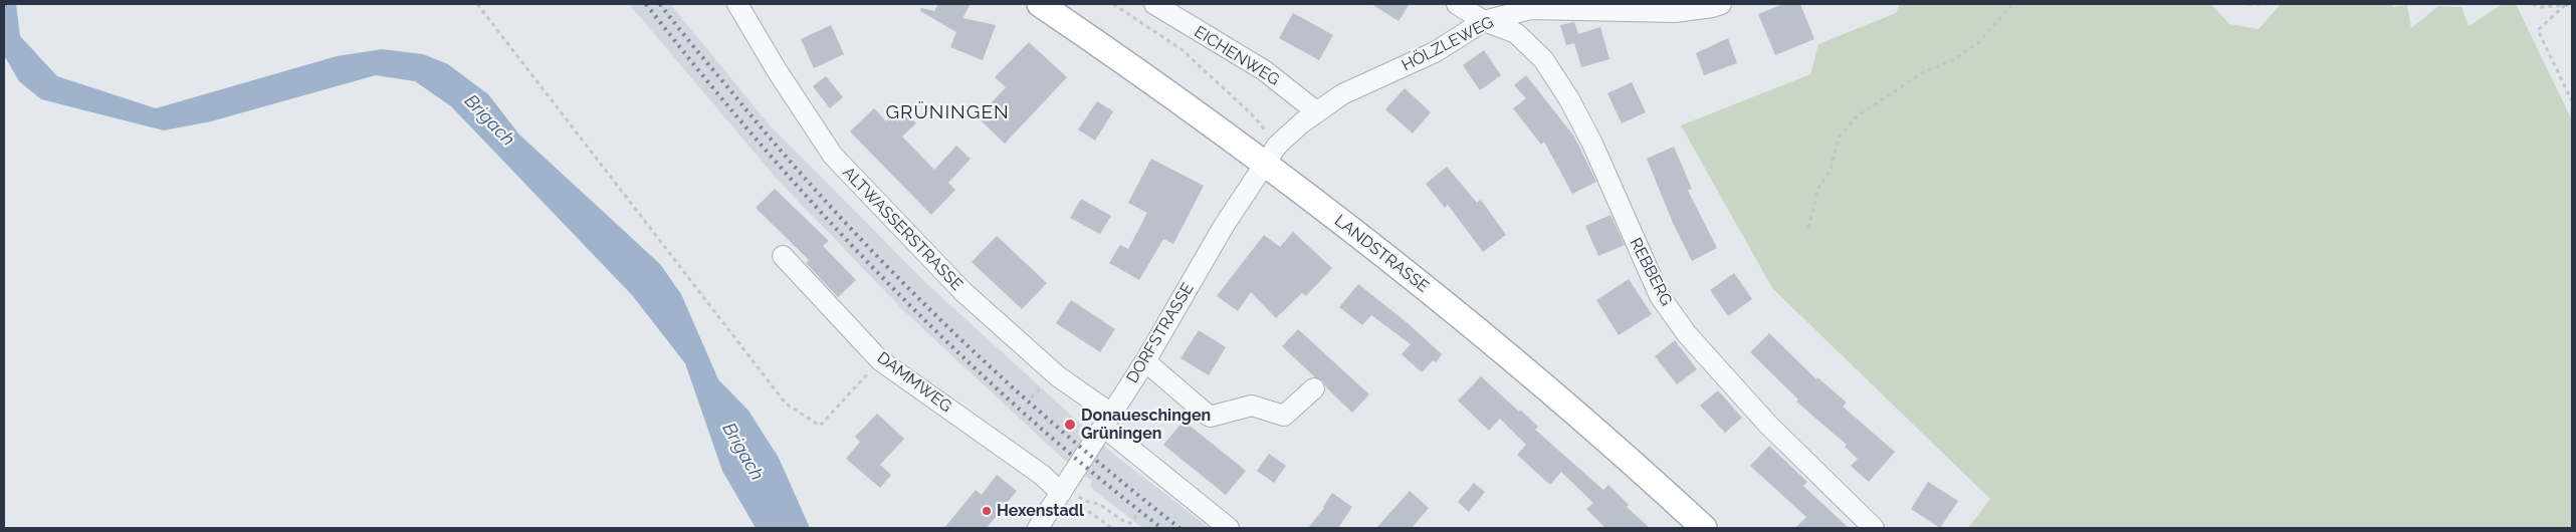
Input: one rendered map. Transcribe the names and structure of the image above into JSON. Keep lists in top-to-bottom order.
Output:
{
  "streets": {
    "main road": ["LANDSTRASSE"],
    "street": [
      "HÖLZLEWEG",
      "EICHENWEG",
      "ALTWASSERSTRASSE",
      "REBBERG",
      "DORFSTRASSE",
      "DAMMWEG"
    ]
  },
  "crossings": [
    ["HÖLZLEWEG", "EICHENWEG"],
    ["HÖLZLEWEG", "LANDSTRASSE"],
    ["HÖLZLEWEG", "REBBERG"],
    ["HÖLZLEWEG", "DORFSTRASSE"],
    ["ALTWASSERSTRASSE", "DORFSTRASSE"],
    ["LANDSTRASSE", "DORFSTRASSE"],
    ["DORFSTRASSE", "DAMMWEG"]
  ],
  "districts": ["GRÜNINGEN"],
  "water": ["Brigach"],
  "places": ["Donaueschingen Grüningen", "Hexenstadl"]
}
